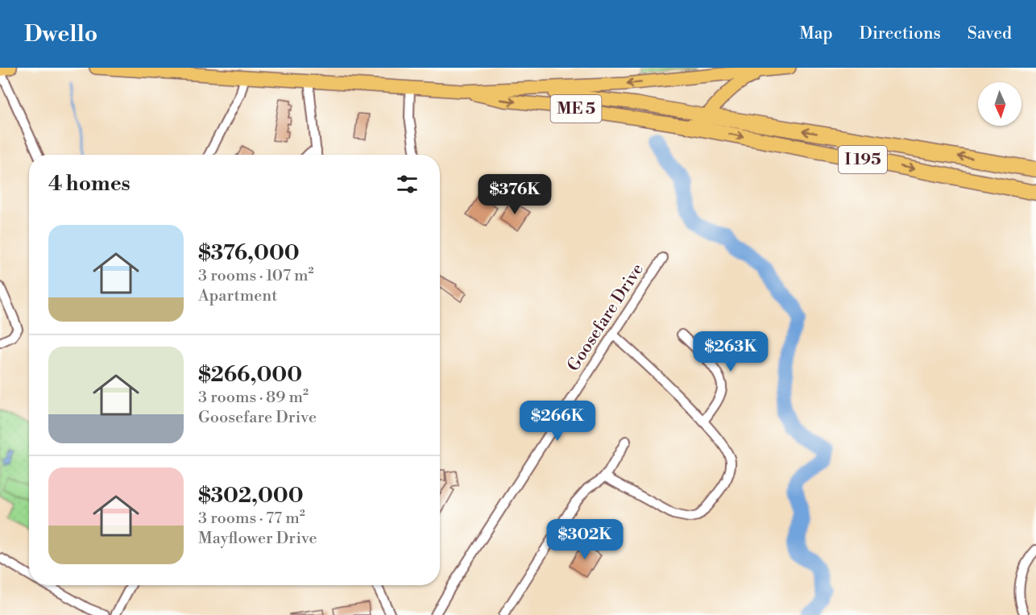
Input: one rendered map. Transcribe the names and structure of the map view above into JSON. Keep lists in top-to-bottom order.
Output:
{
  "streets": {
    "highway": ["I 195"],
    "main road": ["ME 5"],
    "street": ["Goosefare Drive"]
  },
  "crossings": [
    ["ME 5", "I 195"]
  ],
  "north": "bottom",
  "page": {
    "header": "Dwello",
    "nav": ["Map", "Directions", "Saved"],
    "heading": "4 homes",
    "price": [
      "$376K",
      "$263K",
      "$266K",
      "$302K"
    ],
    "list": [
      {
        "name": "$376,000",
        "note": "3 rooms · 107 m² · Apartment"
      },
      {
        "name": "$266,000",
        "note": "3 rooms · 89 m² · Goosefare Drive"
      },
      {
        "name": "$302,000",
        "note": "3 rooms · 77 m² · Mayflower Drive"
      }
    ]
  }
}
